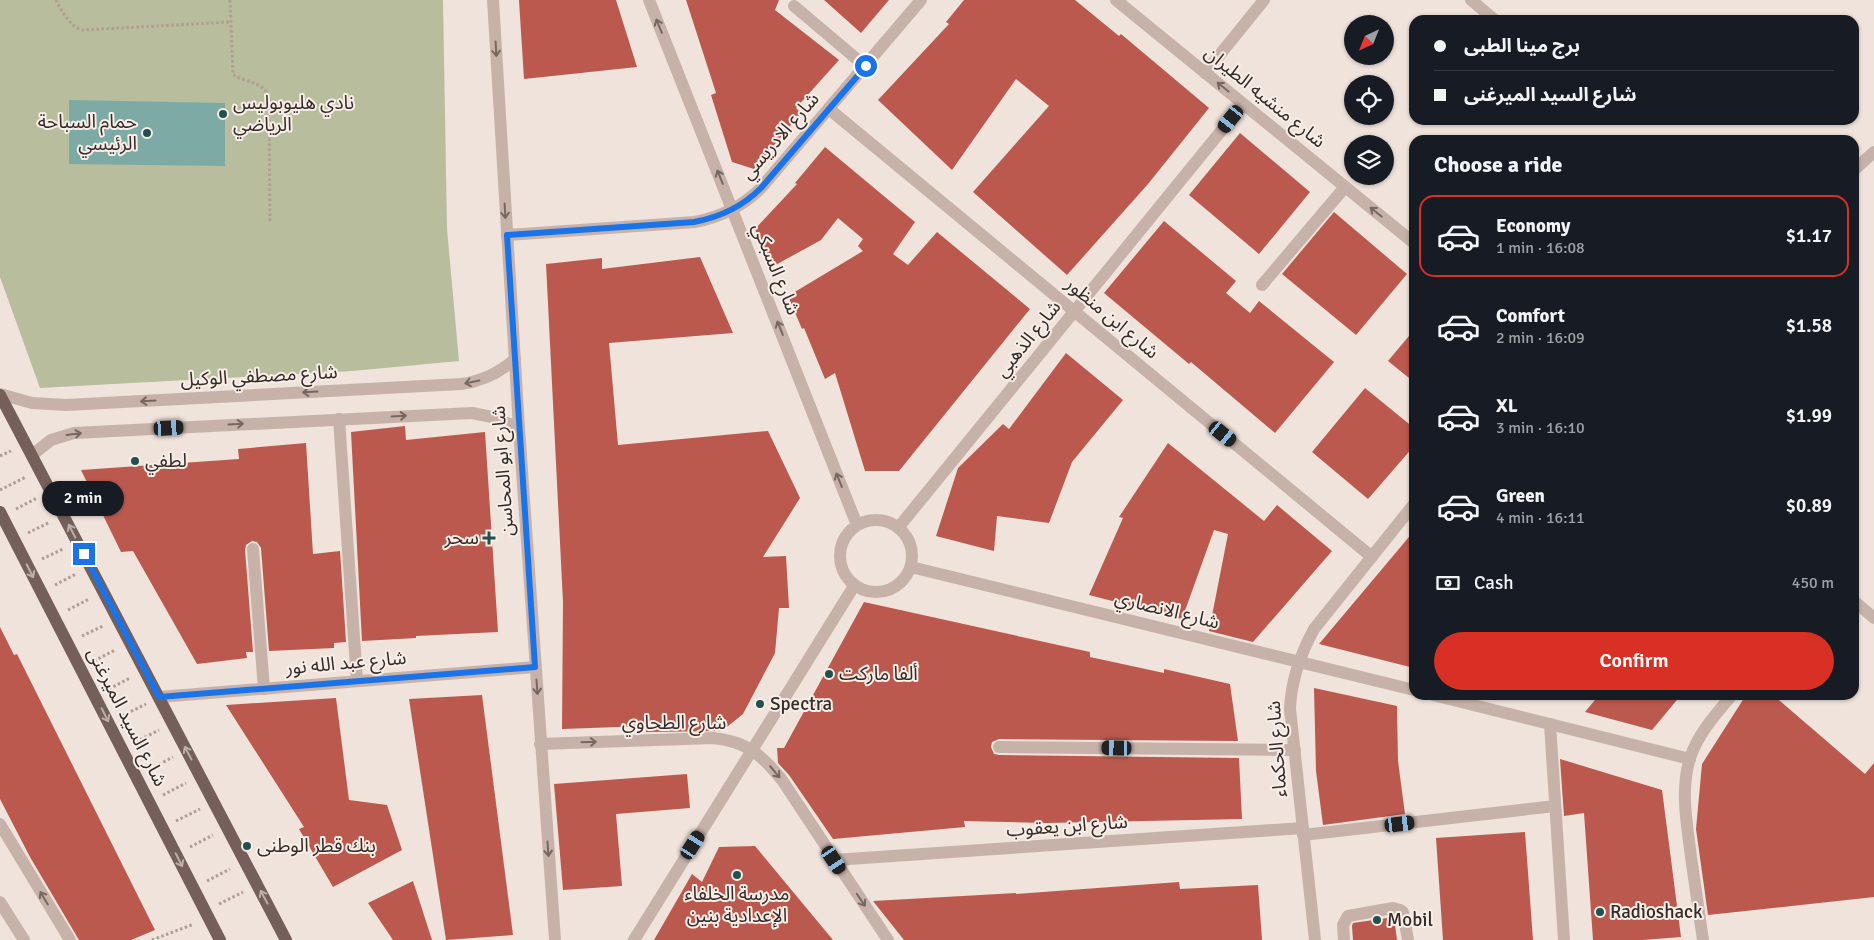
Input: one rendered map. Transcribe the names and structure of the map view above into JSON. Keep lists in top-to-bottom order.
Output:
{
  "streets": {
    "main road": ["شارع السيد الميرغنى"],
    "street": [
      "شارع منشيه الطيران",
      "شارع الادريسي",
      "شارع السبكي",
      "شارع ابن منظور",
      "شارع الذهبي",
      "شارع مصطفي الوكيل",
      "شارع ابو المحاسن",
      "شارع الانصاري",
      "شارع عبد الله نور",
      "شارع الطحاوي",
      "شارع الحكماء",
      "شارع ابن يعقوب"
    ]
  },
  "crossings": [
    ["شارع منشيه الطيران", "شارع الذهبي"],
    ["شارع الادريسي", "شارع السبكي"],
    ["شارع الادريسي", "شارع ابن منظور"],
    ["شارع الادريسي", "شارع ابو المحاسن"],
    ["شارع السبكي", "شارع الذهبي"],
    ["شارع السبكي", "شارع الانصاري"],
    ["شارع ابن منظور", "شارع الذهبي"],
    ["شارع ابن منظور", "شارع الحكماء"],
    ["شارع الذهبي", "شارع الانصاري"],
    ["شارع مصطفي الوكيل", "شارع ابو المحاسن"],
    ["شارع مصطفي الوكيل", "شارع السيد الميرغنى"],
    ["شارع ابو المحاسن", "شارع عبد الله نور"],
    ["شارع ابو المحاسن", "شارع الطحاوي"],
    ["شارع الانصاري", "شارع الحكماء"],
    ["شارع عبد الله نور", "شارع السيد الميرغنى"],
    ["شارع الطحاوي", "شارع ابن يعقوب"],
    ["شارع الحكماء", "شارع ابن يعقوب"]
  ],
  "one_way": ["شارع السبكي", "شارع ابو المحاسن", "شارع الطحاوي"],
  "places": {
    "other": [
      "نادي هليوبوليس الرياضي",
      "حمام السباحة الرئيسي",
      "لطفي",
      "ألفا ماركت",
      "Spectra",
      "بنك قطر الوطنى",
      "مدرسة الخلفاء الإعدادية بنين",
      "Radioshack",
      "Mobil"
    ],
    "health": ["سحر"]
  },
  "north": "bottom left",
  "page": {
    "banner": ["برج مينا الطبى", "شارع السيد الميرغنى"],
    "heading": "Choose a ride",
    "list": [
      {
        "name": "Economy",
        "note": "1 min · 16:08",
        "value": "$1.17"
      },
      {
        "name": "Comfort",
        "note": "2 min · 16:09",
        "value": "$1.58"
      },
      {
        "name": "XL",
        "note": "3 min · 16:10",
        "value": "$1.99"
      },
      {
        "name": "Green",
        "note": "4 min · 16:11",
        "value": "$0.89"
      }
    ],
    "bubble": "2 min",
    "pay": ["Cash", "450 m"],
    "buttons": "Confirm"
  }
}
